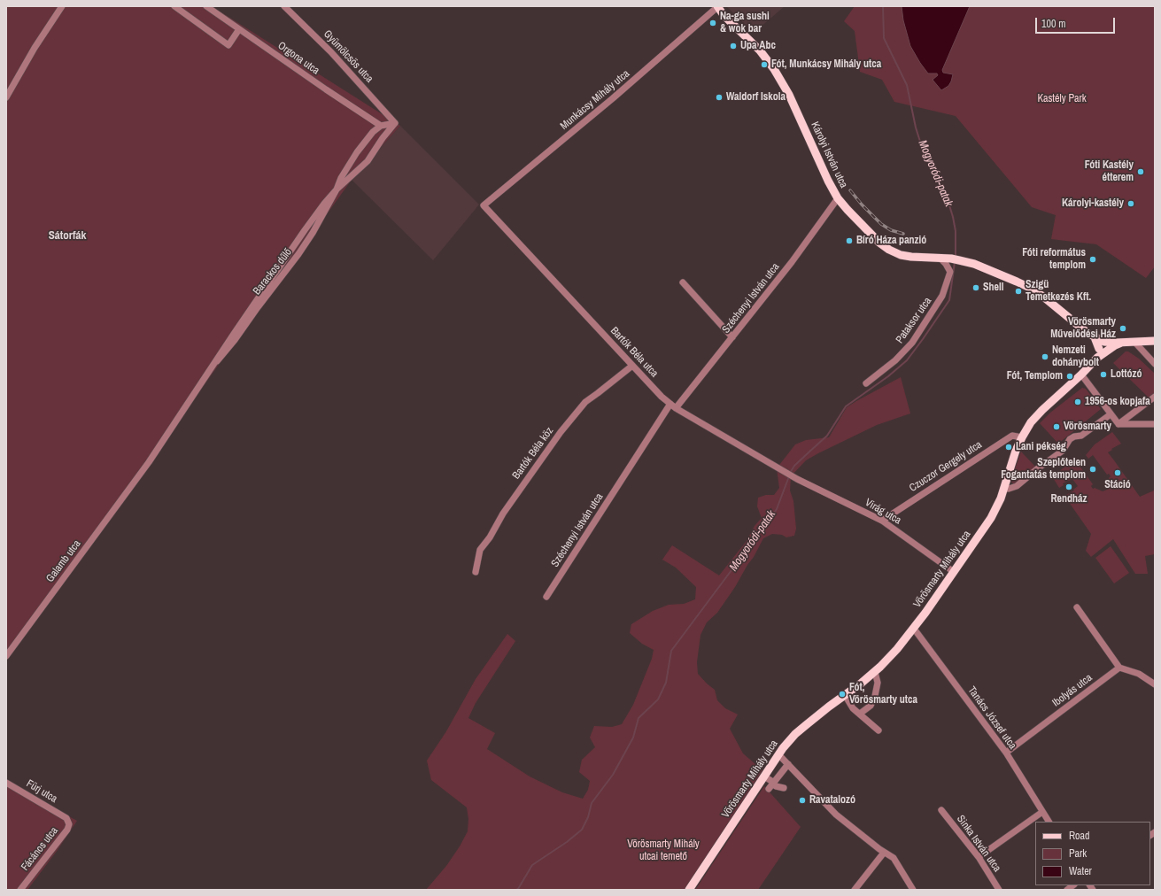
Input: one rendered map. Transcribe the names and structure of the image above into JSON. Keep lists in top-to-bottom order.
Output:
{
  "streets": {
    "main road": ["Károlyi István utca", "Vörösmarty Mihály utca"],
    "street": [
      "Gyümölcsös utca",
      "Orgona utca",
      "Munkácsy Mihály utca",
      "Barackos dűlő",
      "Széchenyi István utca",
      "Pataksor utca",
      "Bartók Béla utca",
      "Bartók Béla köz",
      "Czuczor Gergely utca",
      "Virág utca",
      "Galamb utca",
      "Ibolyás utca",
      "Tanács József utca",
      "Fürj utca",
      "Sinka István utca",
      "Fácános utca"
    ]
  },
  "crossings": [
    ["Gyümölcsös utca", "Barackos dűlő"],
    ["Orgona utca", "Barackos dűlő"],
    ["Munkácsy Mihály utca", "Károlyi István utca"],
    ["Munkácsy Mihály utca", "Bartók Béla utca"],
    ["Károlyi István utca", "Széchenyi István utca"],
    ["Károlyi István utca", "Pataksor utca"],
    ["Barackos dűlő", "Galamb utca"],
    ["Széchenyi István utca", "Bartók Béla utca"],
    ["Bartók Béla utca", "Bartók Béla köz"],
    ["Bartók Béla utca", "Virág utca"],
    ["Czuczor Gergely utca", "Virág utca"],
    ["Czuczor Gergely utca", "Vörösmarty Mihály utca"],
    ["Virág utca", "Vörösmarty Mihály utca"],
    ["Vörösmarty Mihály utca", "Tanács József utca"],
    ["Ibolyás utca", "Tanács József utca"],
    ["Fürj utca", "Fácános utca"]
  ],
  "districts": ["Sátorfák"],
  "water": ["Mogyoródi-patak"],
  "parks": ["Kastély Park", "Vörösmarty Mihály utcai temető"],
  "places": [
    "Na-ga sushi & wok bar",
    "Upa Abc",
    "Fót, Munkácsy Mihály utca",
    "Waldorf Iskola",
    "Fóti Kastély étterem",
    "Károlyi-kastély",
    "Bíró Háza panzió",
    "Fóti református templom",
    "Shell",
    "Szigü Temetkezés Kft.",
    "Vörösmarty Művelődési Ház",
    "Nemzeti dohánybolt",
    "Lottózó",
    "Fót, Templom",
    "1956-os kopjafa",
    "Vörösmarty",
    "Lani pékség",
    "Szeplőtelen Fogantatás templom",
    "Stáció",
    "Rendház",
    "Fót, Vörösmarty utca",
    "Ravatalozó"
  ],
  "legend": ["Road", "Park", "Water"],
  "scale_bar": "100 m"
}
